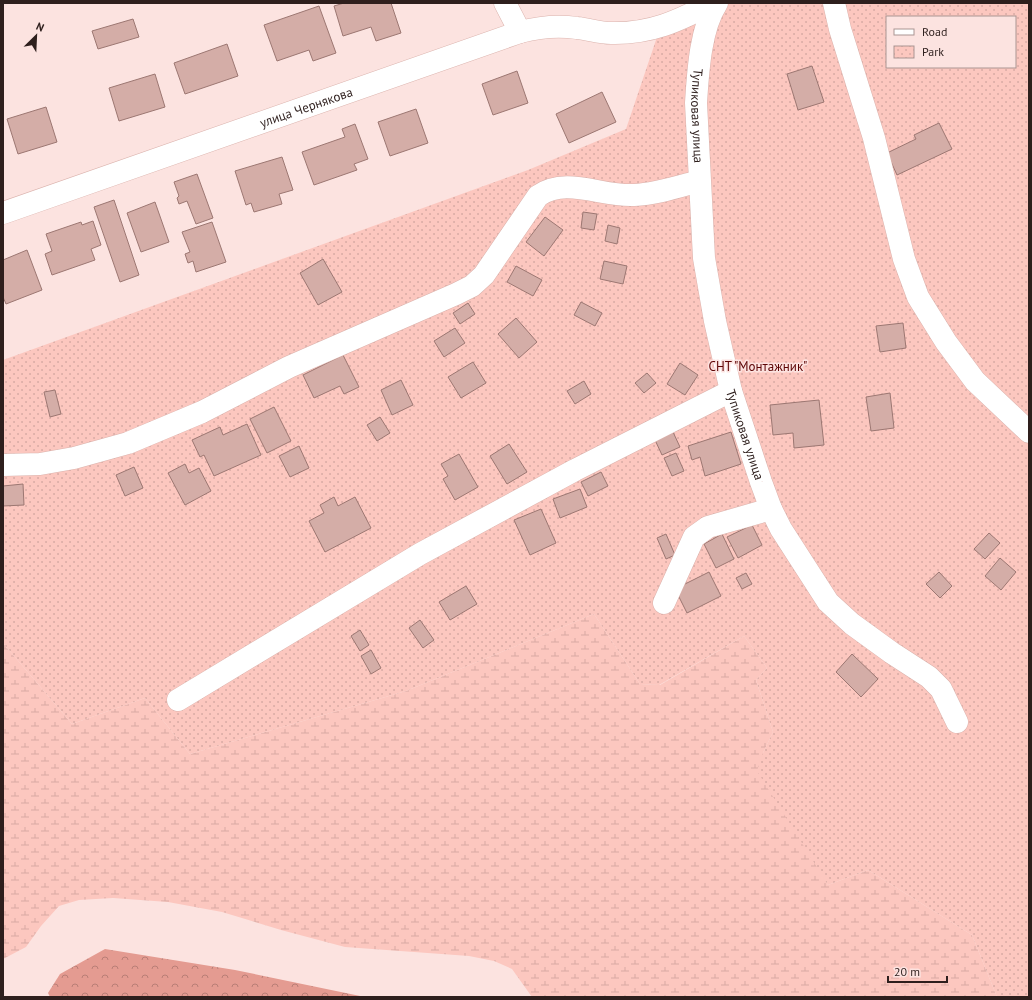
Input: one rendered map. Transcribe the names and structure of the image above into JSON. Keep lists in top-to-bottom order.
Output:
{
  "streets": {
    "street": ["улица Чернякова", "Тупиковая улица"]
  },
  "parks": ["СНТ \"Монтажник\""],
  "legend": ["Road", "Park"],
  "scale_bar": "20 m",
  "north": "top right"
}
